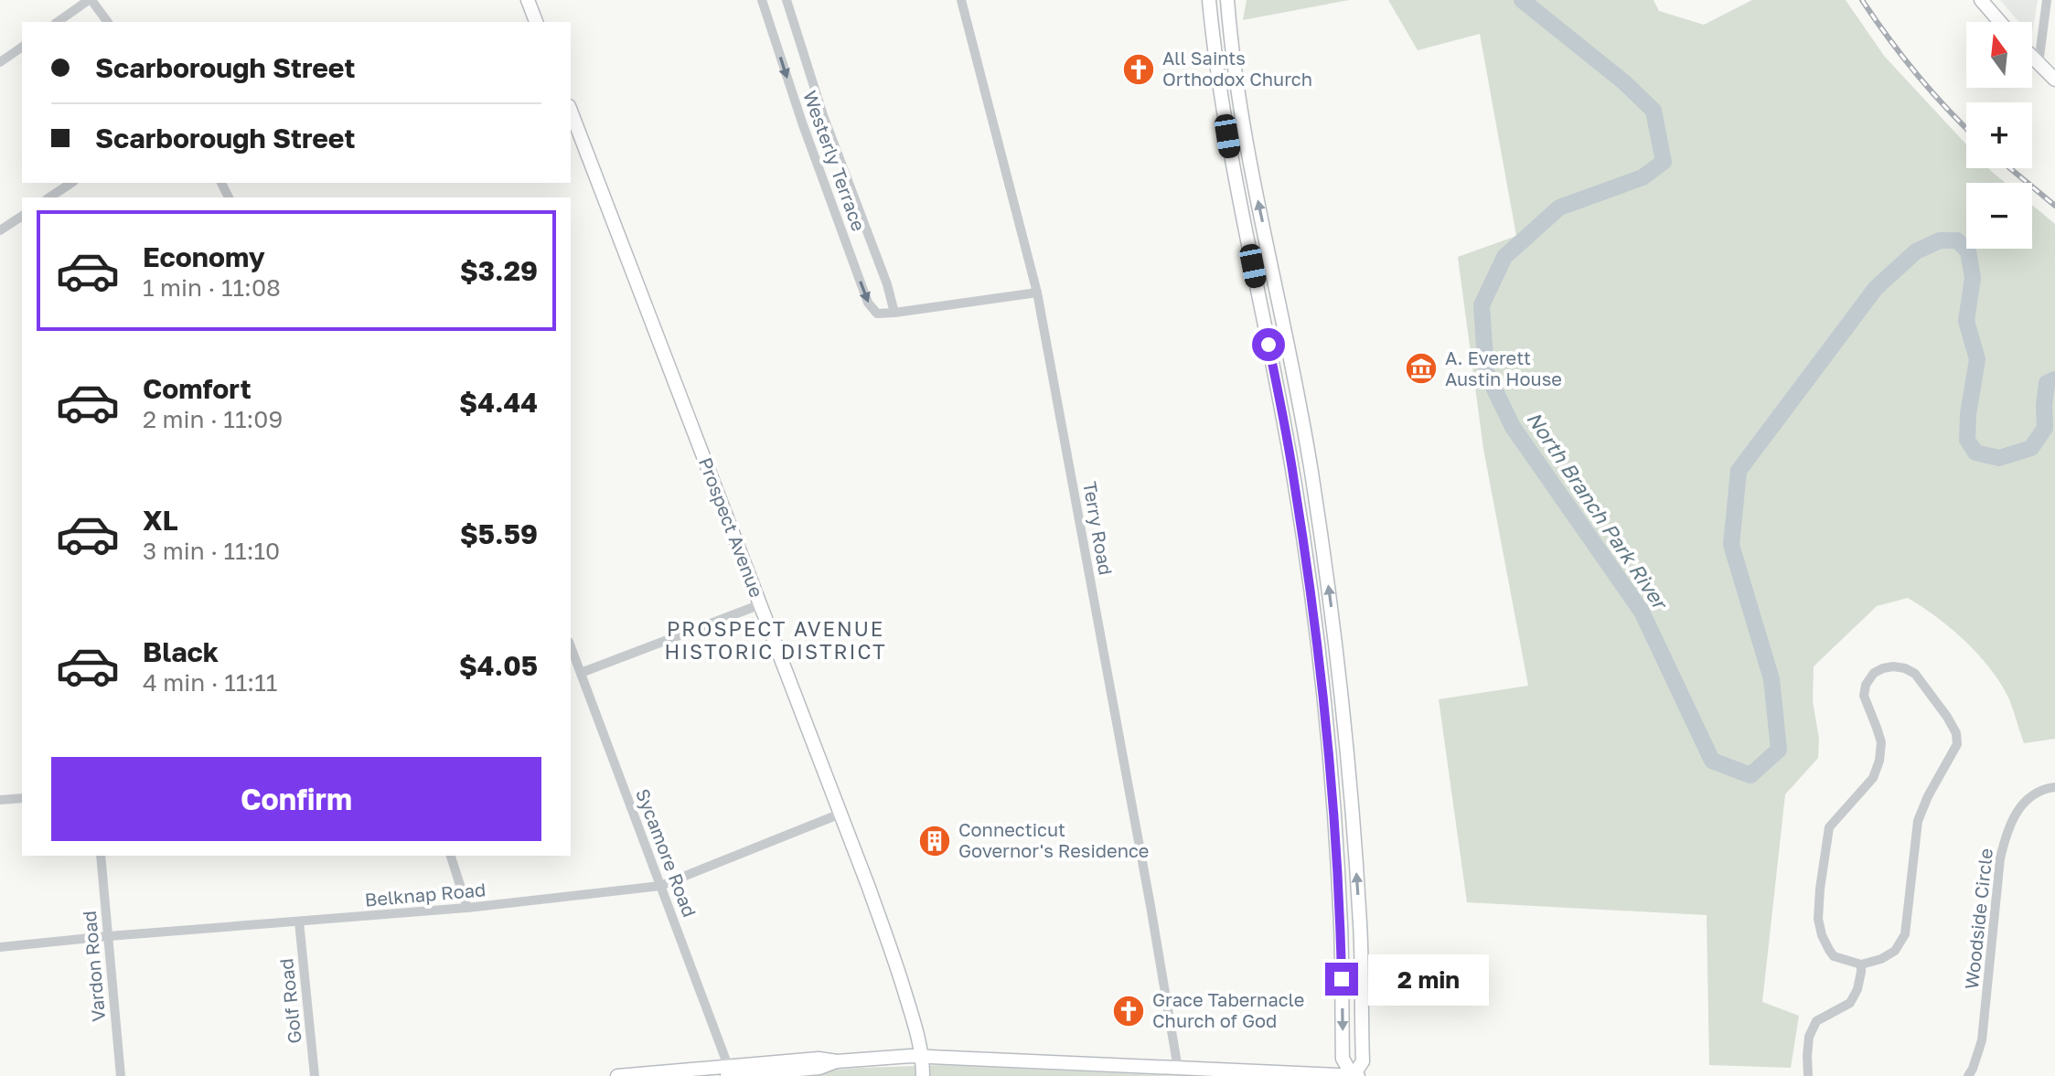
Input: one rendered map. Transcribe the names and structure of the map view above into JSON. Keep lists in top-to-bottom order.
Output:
{
  "streets": {
    "main road": ["Prospect Avenue"],
    "street": [
      "Westerly Terrace",
      "Terry Road",
      "Sycamore Road",
      "Belknap Road",
      "Woodside Circle",
      "Vardon Road",
      "Golf Road"
    ]
  },
  "crossings": [
    ["Prospect Avenue", "Belknap Road"],
    ["Sycamore Road", "Belknap Road"],
    ["Belknap Road", "Vardon Road"],
    ["Belknap Road", "Golf Road"]
  ],
  "districts": ["PROSPECT AVENUE HISTORIC DISTRICT"],
  "water": ["North Branch Park River"],
  "places": {
    "church": ["All Saints Orthodox Church", "Grace Tabernacle Church of God"],
    "museum": ["A. Everett Austin House"],
    "building": ["Connecticut Governor's Residence"]
  },
  "north": "top",
  "page": {
    "map_buttons": ["+", "−"],
    "banner": ["Scarborough Street", "Scarborough Street"],
    "list": [
      {
        "name": "Economy",
        "note": "1 min · 11:08",
        "value": "$3.29"
      },
      {
        "name": "Comfort",
        "note": "2 min · 11:09",
        "value": "$4.44"
      },
      {
        "name": "XL",
        "note": "3 min · 11:10",
        "value": "$5.59"
      },
      {
        "name": "Black",
        "note": "4 min · 11:11",
        "value": "$4.05"
      }
    ],
    "buttons": "Confirm",
    "bubble": "2 min"
  }
}
